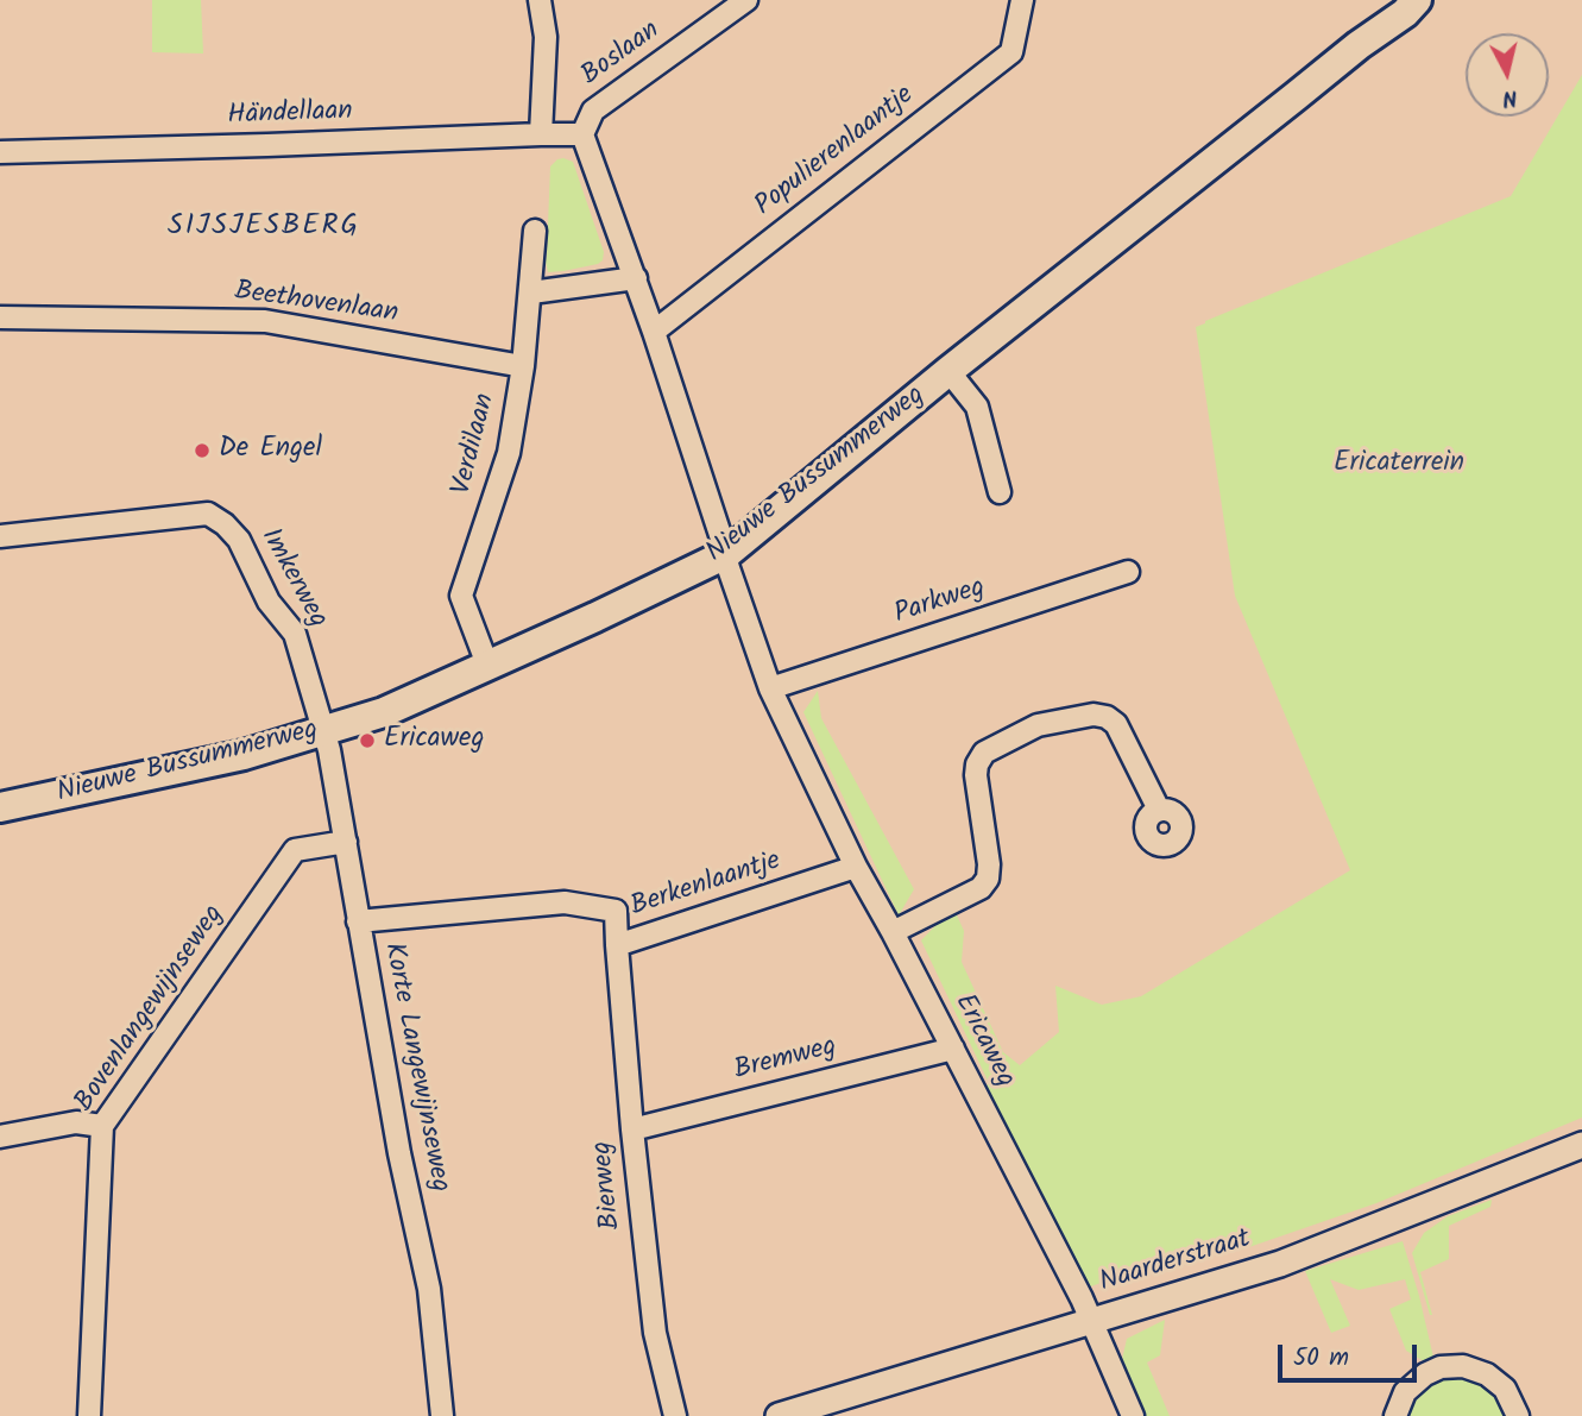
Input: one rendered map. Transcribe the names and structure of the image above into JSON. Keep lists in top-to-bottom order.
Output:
{
  "streets": {
    "main road": ["Nieuwe Bussummerweg"],
    "street": [
      "Boslaan",
      "Händellaan",
      "Populierenlaantje",
      "Beethovenlaan",
      "Verdilaan",
      "Imkerweg",
      "Parkweg",
      "Berkenlaantje",
      "Bovenlangewijnseweg",
      "Ericaweg",
      "Bremweg",
      "Korte Langewijnseweg",
      "Bierweg",
      "Naarderstraat"
    ]
  },
  "crossings": [
    ["Boslaan", "Händellaan"],
    ["Boslaan", "Ericaweg"],
    ["Händellaan", "Ericaweg"],
    ["Populierenlaantje", "Ericaweg"],
    ["Beethovenlaan", "Verdilaan"],
    ["Verdilaan", "Nieuwe Bussummerweg"],
    ["Nieuwe Bussummerweg", "Imkerweg"],
    ["Nieuwe Bussummerweg", "Ericaweg"],
    ["Nieuwe Bussummerweg", "Korte Langewijnseweg"],
    ["Imkerweg", "Korte Langewijnseweg"],
    ["Parkweg", "Ericaweg"],
    ["Berkenlaantje", "Ericaweg"],
    ["Berkenlaantje", "Korte Langewijnseweg"],
    ["Berkenlaantje", "Bierweg"],
    ["Bovenlangewijnseweg", "Korte Langewijnseweg"],
    ["Ericaweg", "Bremweg"],
    ["Ericaweg", "Naarderstraat"],
    ["Bremweg", "Bierweg"]
  ],
  "districts": ["SIJSJESBERG"],
  "parks": ["Ericaterrein"],
  "places": ["De Engel", "Ericaweg"],
  "scale_bar": "50 m",
  "north": "bottom"
}
